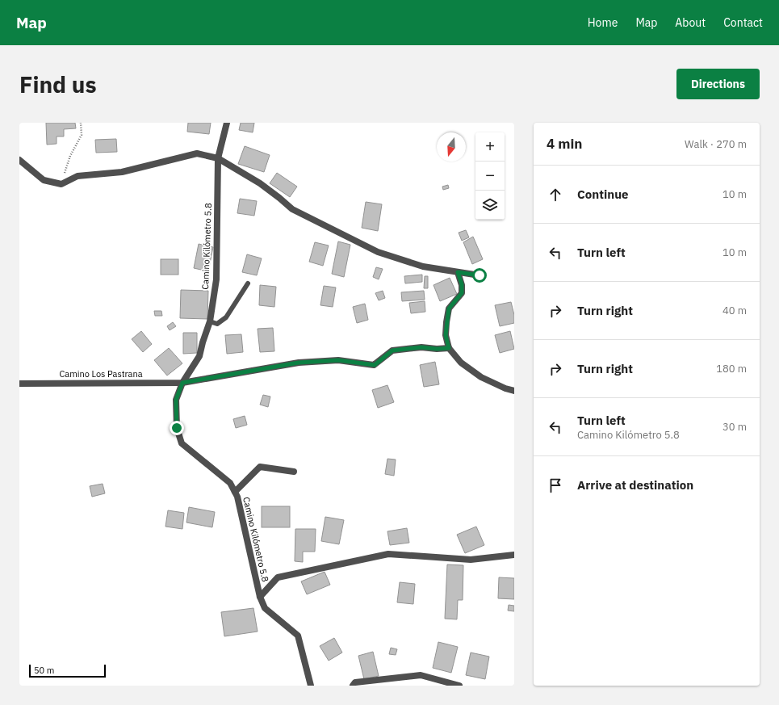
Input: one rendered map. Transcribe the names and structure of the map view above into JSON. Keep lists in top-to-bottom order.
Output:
{
  "streets": {
    "street": ["Camino Kilómetro 5.8", "Camino Los Pastrana"]
  },
  "crossings": [
    ["Camino Kilómetro 5.8", "Camino Los Pastrana"]
  ],
  "scale_bar": "50 m",
  "north": "bottom",
  "page": {
    "header": "Map",
    "nav": [
      "Home",
      "Map",
      "About",
      "Contact"
    ],
    "buttons": "Directions",
    "title": "Find us",
    "heading": ["4 min", "Walk · 270 m"],
    "map_buttons": ["+", "−"],
    "list": [
      ["Continue", "10 m"],
      ["Turn left", "10 m"],
      ["Turn right", "40 m"],
      ["Turn right", "180 m"],
      ["Turn left", "Camino Kilómetro 5.8", "30 m"],
      "Arrive at destination"
    ],
    "scale": "50 m"
  }
}
